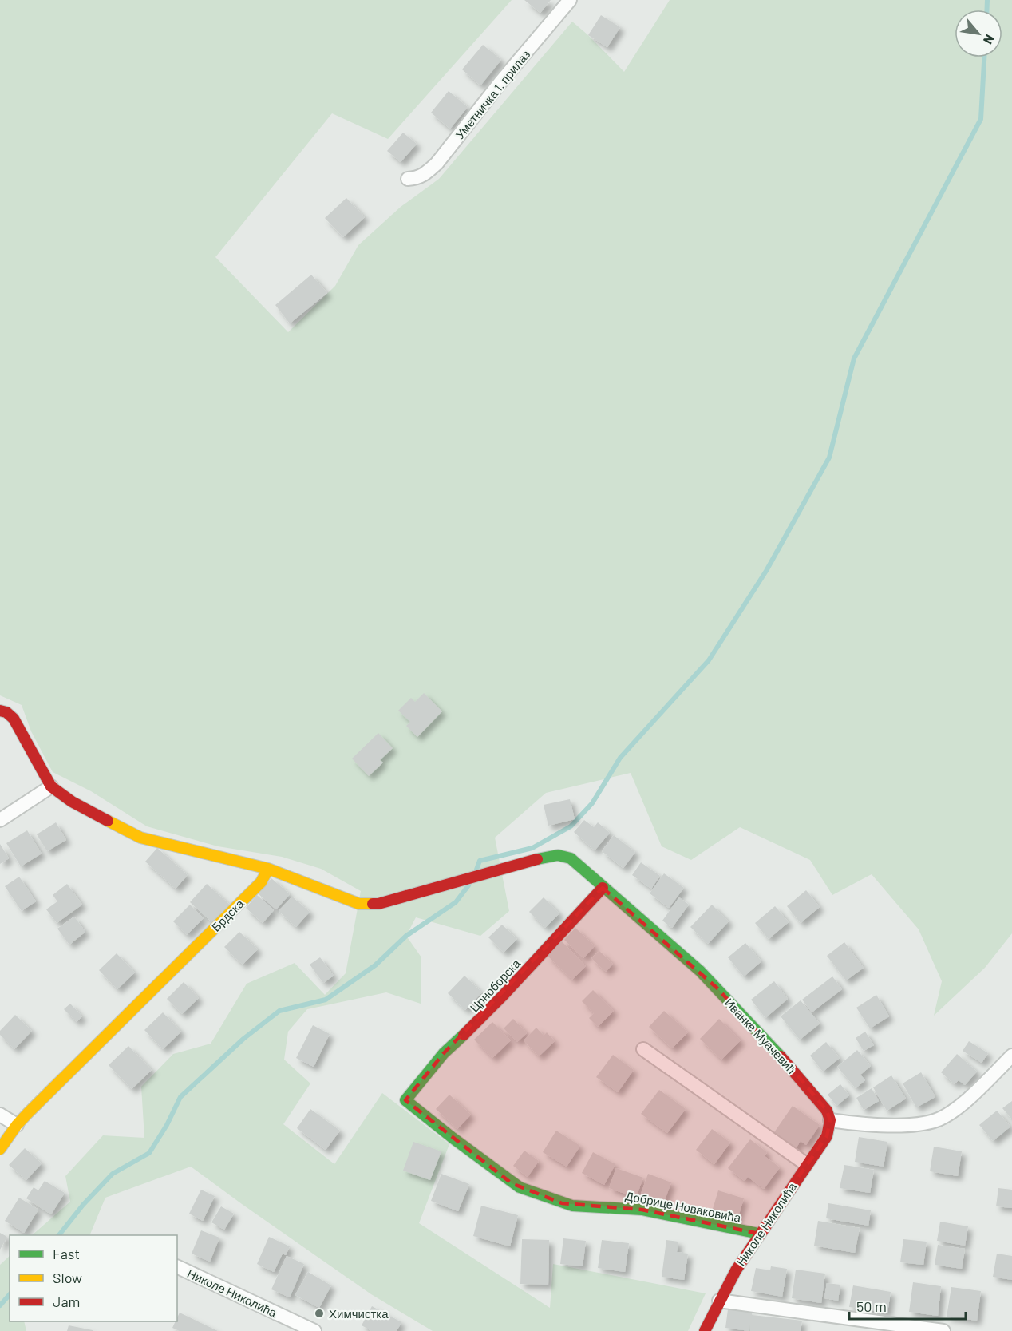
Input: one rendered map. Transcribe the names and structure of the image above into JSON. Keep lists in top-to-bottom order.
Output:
{
  "streets": {
    "street": [
      "Уметничка 1. прилаз",
      "Брдска",
      "Црноборска",
      "Иванке Муачевић",
      "Добрице Новаковића",
      "Николе Николића"
    ]
  },
  "crossings": [
    ["Брдска", "Иванке Муачевић"],
    ["Црноборска", "Иванке Муачевић"],
    ["Црноборска", "Добрице Новаковића"],
    ["Иванке Муачевић", "Николе Николића"],
    ["Добрице Новаковића", "Николе Николића"]
  ],
  "places": ["Химчистка"],
  "legend": ["Fast", "Slow", "Jam"],
  "scale_bar": "50 m",
  "north": "bottom right"
}
